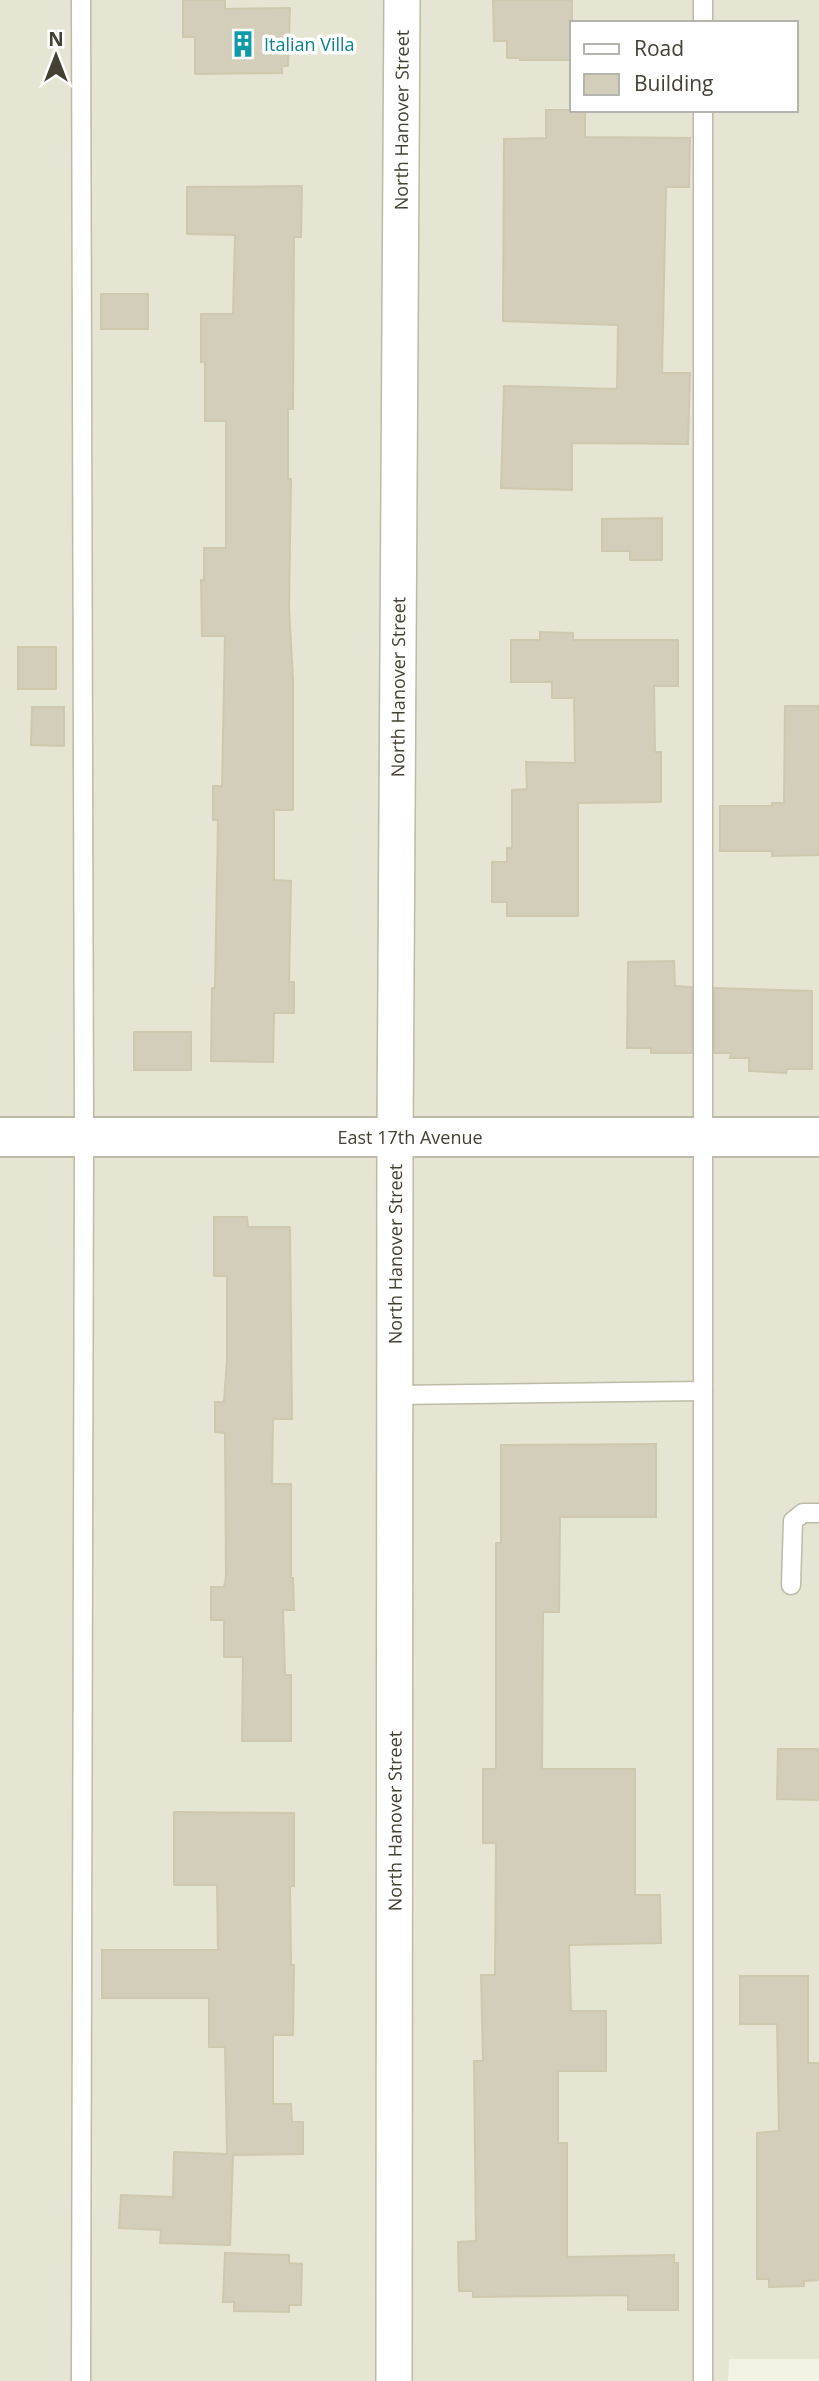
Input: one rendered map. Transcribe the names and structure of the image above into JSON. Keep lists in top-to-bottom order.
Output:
{
  "streets": {
    "street": ["North Hanover Street", "East 17th Avenue"]
  },
  "crossings": [
    ["North Hanover Street", "East 17th Avenue"]
  ],
  "places": {
    "building": ["Italian Villa"]
  },
  "legend": ["Road", "Building"],
  "north": "top"
}
